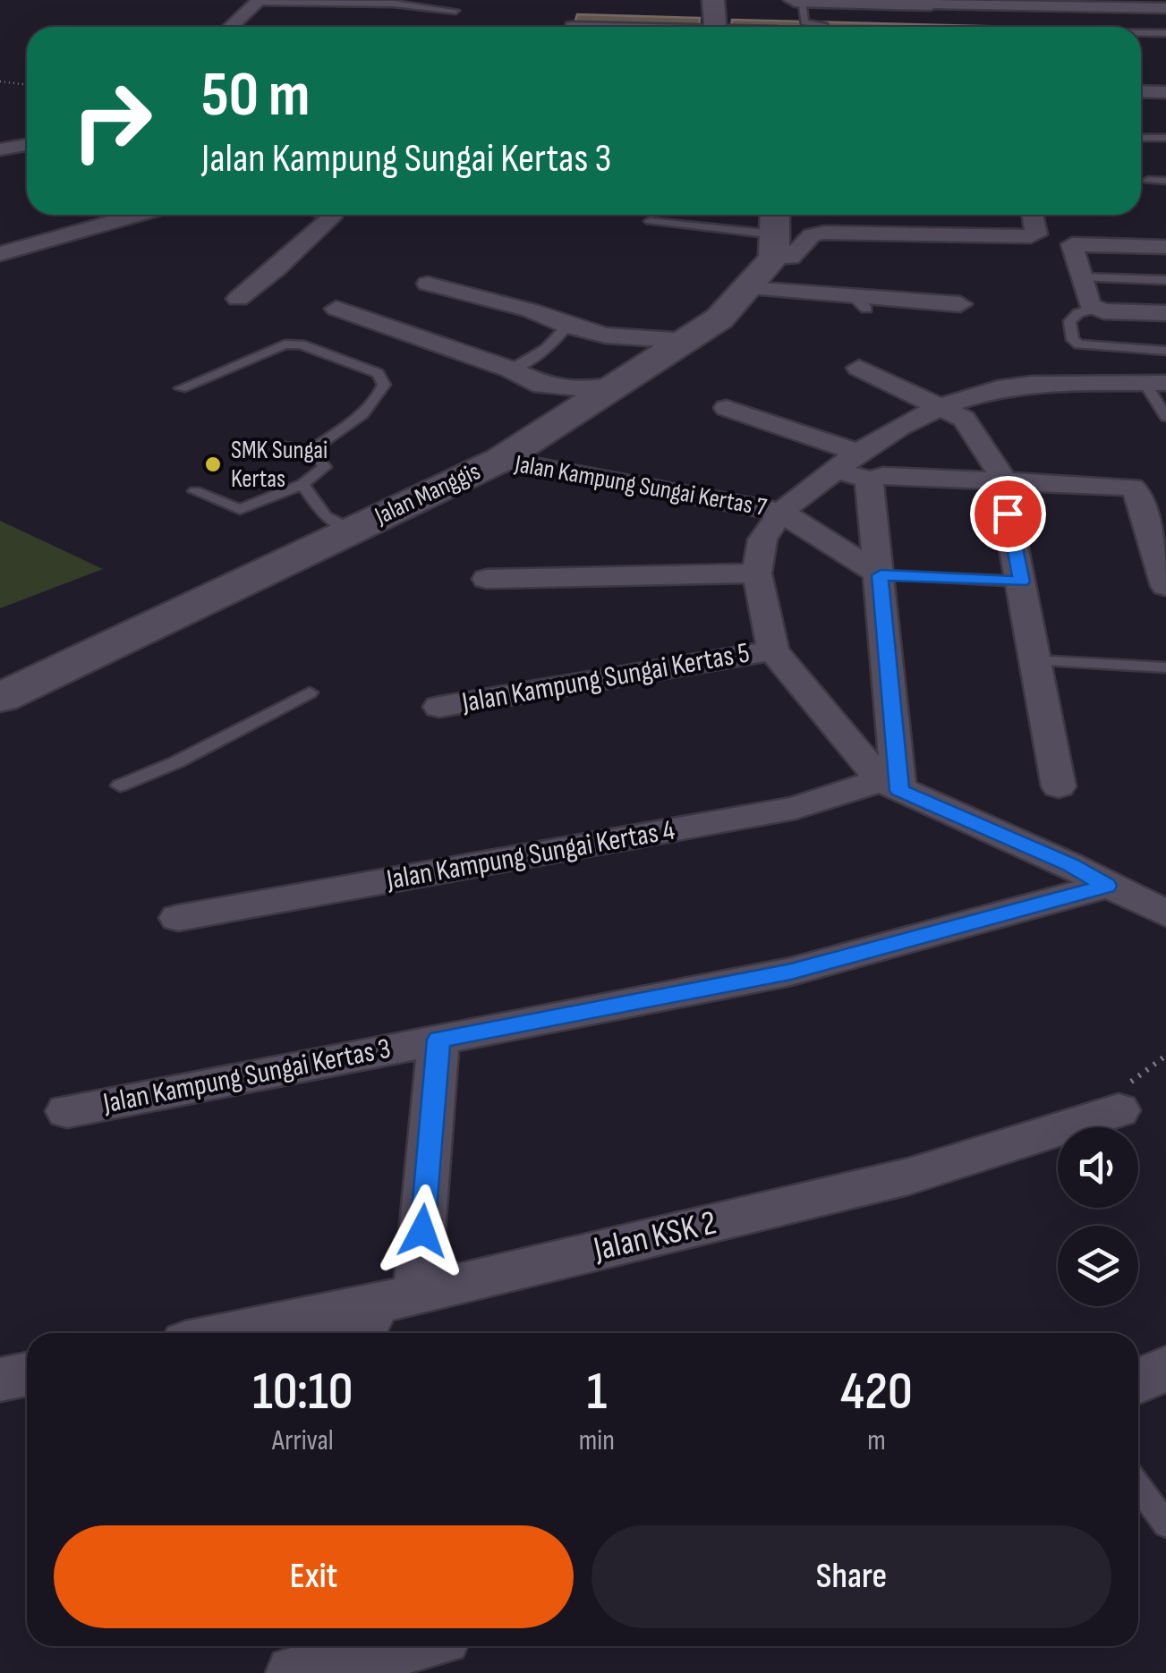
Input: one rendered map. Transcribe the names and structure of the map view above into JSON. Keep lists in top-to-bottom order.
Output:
{
  "streets": {
    "street": [
      "Jalan Kampung Sungai Kertas 7",
      "Jalan Manggis",
      "Jalan Kampung Sungai Kertas 5",
      "Jalan Kampung Sungai Kertas 4",
      "Jalan Kampung Sungai Kertas 3",
      "Jalan KSK 2"
    ]
  },
  "crossings": [
    ["Jalan Kampung Sungai Kertas 7", "Jalan Manggis"]
  ],
  "places": ["SMK Sungai Kertas"],
  "page": {
    "turn": ["50 m", "Jalan Kampung Sungai Kertas 3"],
    "eta": [
      "10:10",
      "Arrival",
      "1",
      "min",
      "420",
      "m"
    ],
    "buttons": ["Exit", "Share"]
  }
}
